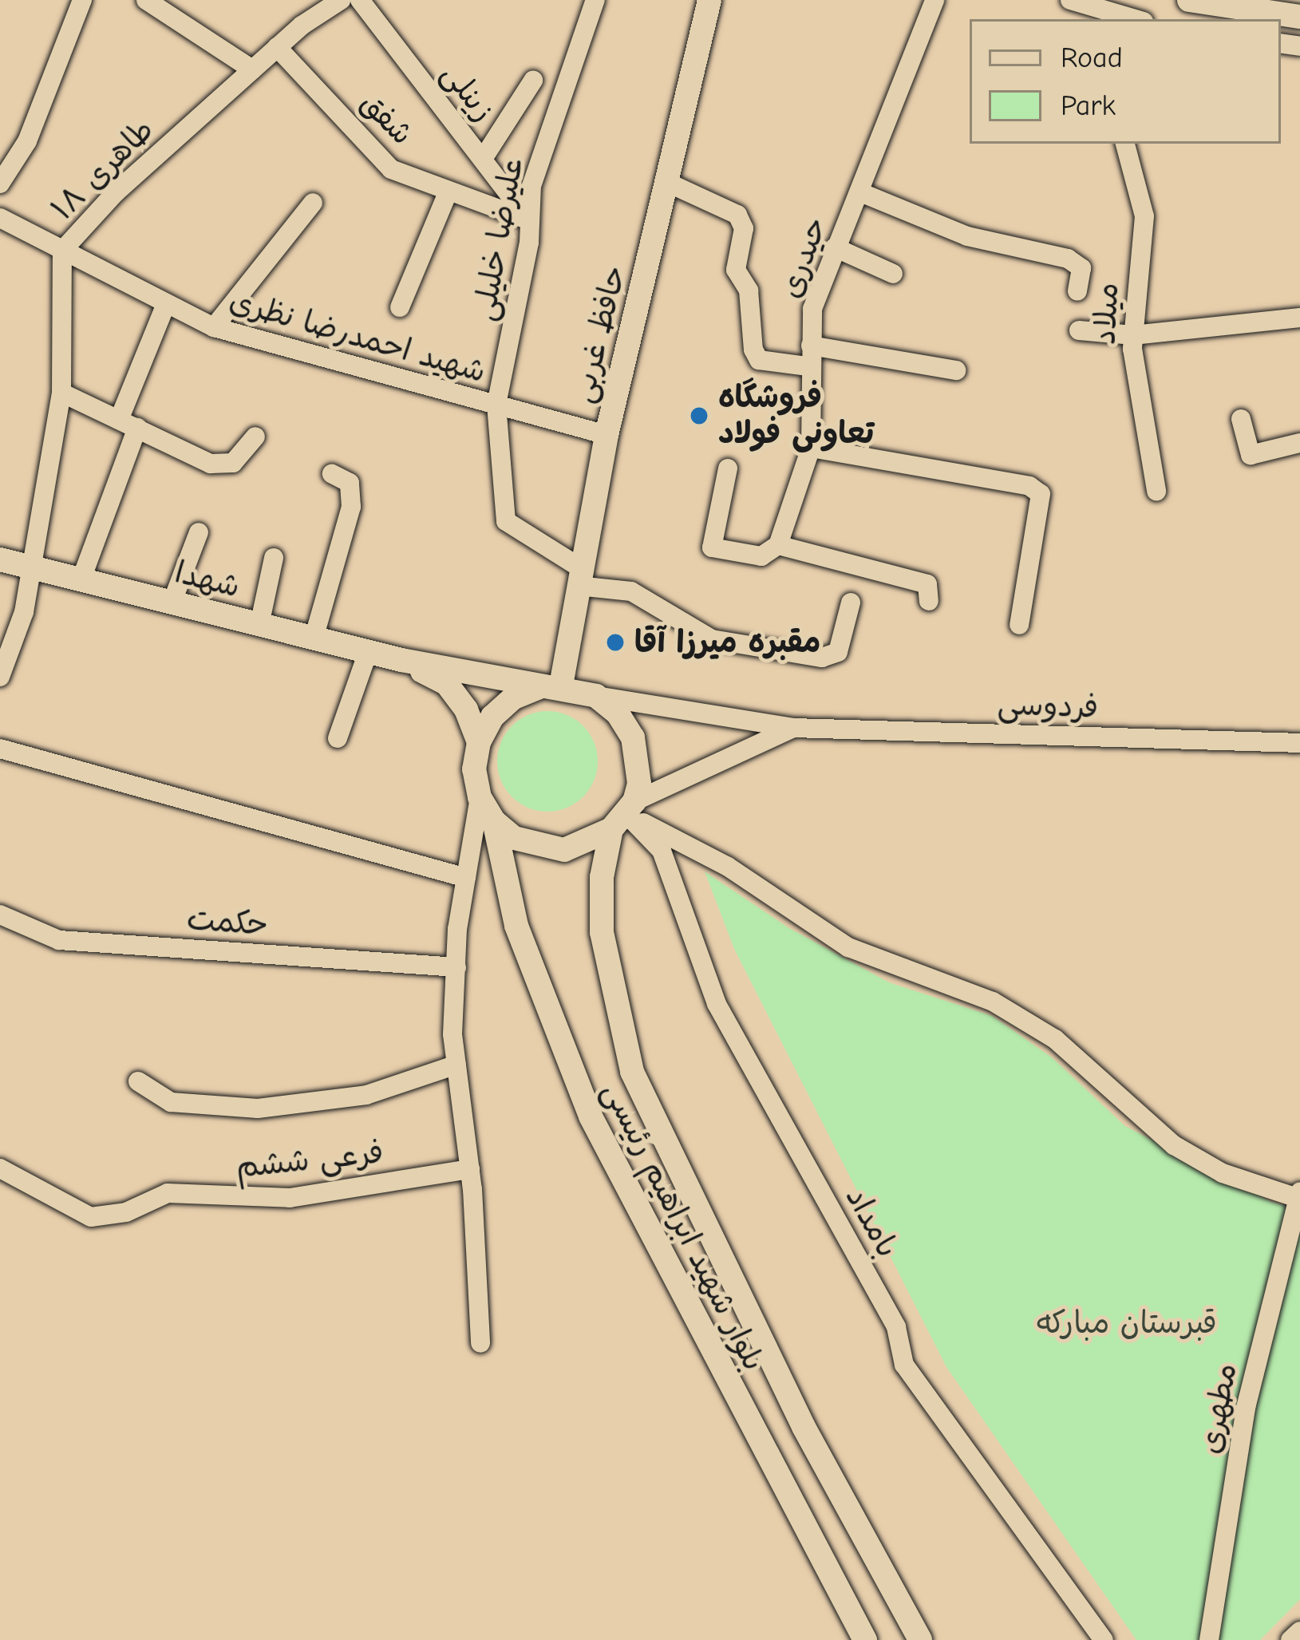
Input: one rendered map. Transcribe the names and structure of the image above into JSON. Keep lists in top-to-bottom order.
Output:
{
  "streets": {
    "main road": ["حافظ غربی", "شهدا", "بلوار شهید ابراهیم رئیسی"],
    "street": [
      "زینلی",
      "شفق",
      "طاهری ۱۸",
      "علیرضا خلیلی",
      "حیدری",
      "میلاد",
      "شهید احمدرضا نظری",
      "فردوسی",
      "حکمت",
      "فرعی ششم",
      "بامداد",
      "مطهری"
    ]
  },
  "crossings": [
    ["زینلی", "شفق"],
    ["زینلی", "علیرضا خلیلی"],
    ["شفق", "طاهری ۱۸"],
    ["شفق", "علیرضا خلیلی"],
    ["طاهری ۱۸", "شهید احمدرضا نظری"],
    ["طاهری ۱۸", "شهدا"],
    ["علیرضا خلیلی", "حافظ غربی"],
    ["علیرضا خلیلی", "شهید احمدرضا نظری"],
    ["حافظ غربی", "شهید احمدرضا نظری"],
    ["حافظ غربی", "فردوسی"],
    ["حافظ غربی", "بامداد"],
    ["حافظ غربی", "بلوار شهید ابراهیم رئیسی"],
    ["فردوسی", "بامداد"],
    ["فردوسی", "بلوار شهید ابراهیم رئیسی"],
    ["بامداد", "بلوار شهید ابراهیم رئیسی"]
  ],
  "parks": ["قبرستان مبارکه"],
  "places": ["فروشگاه تعاونی فولاد", "مقبره میرزا آقا"],
  "legend": ["Road", "Park"]
}
